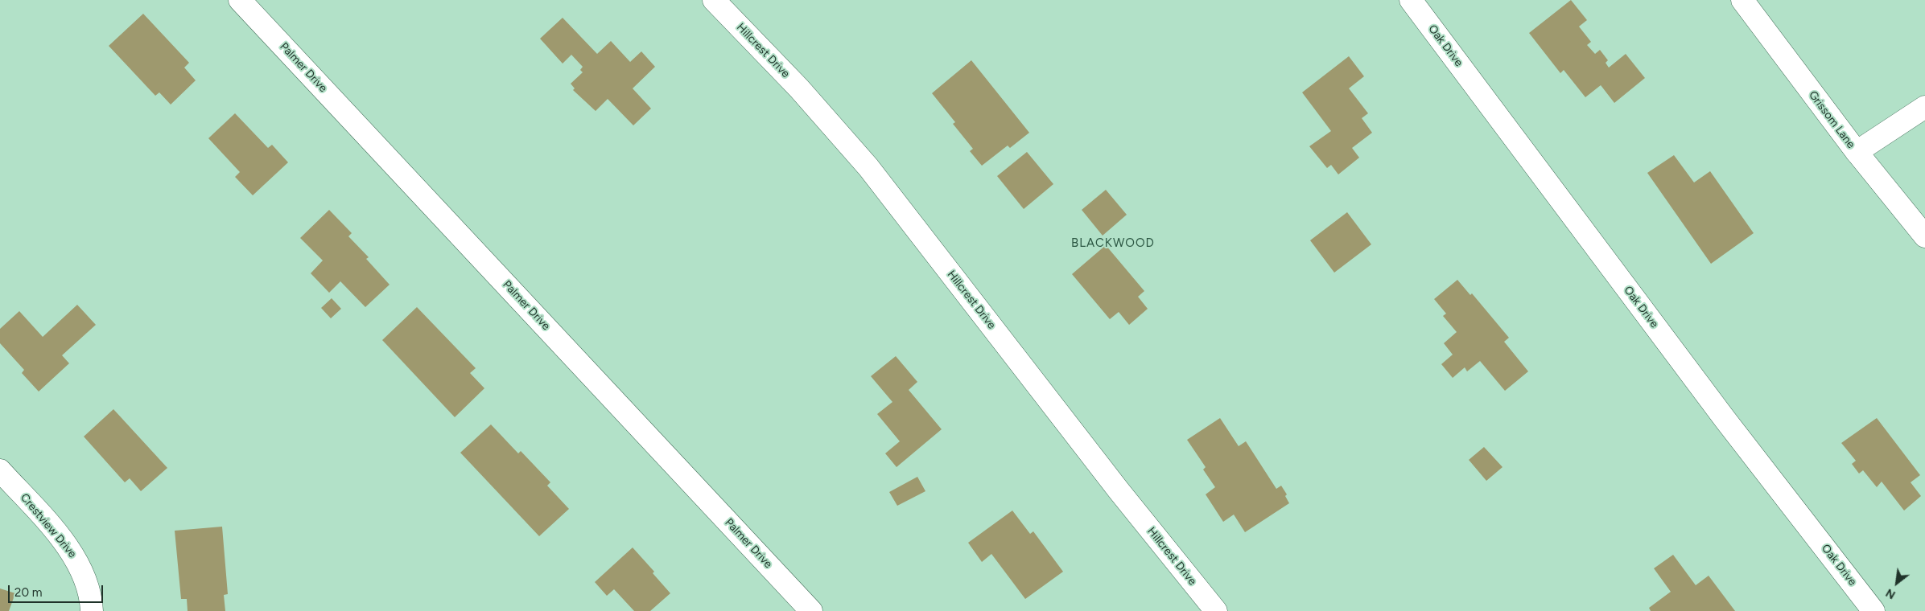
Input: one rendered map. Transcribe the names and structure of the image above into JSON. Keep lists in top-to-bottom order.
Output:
{
  "streets": {
    "street": [
      "Oak Drive",
      "Hillcrest Drive",
      "Palmer Drive",
      "Grissom Lane",
      "Crestview Drive"
    ]
  },
  "districts": ["BLACKWOOD"],
  "scale_bar": "20 m",
  "north": "bottom left"
}
